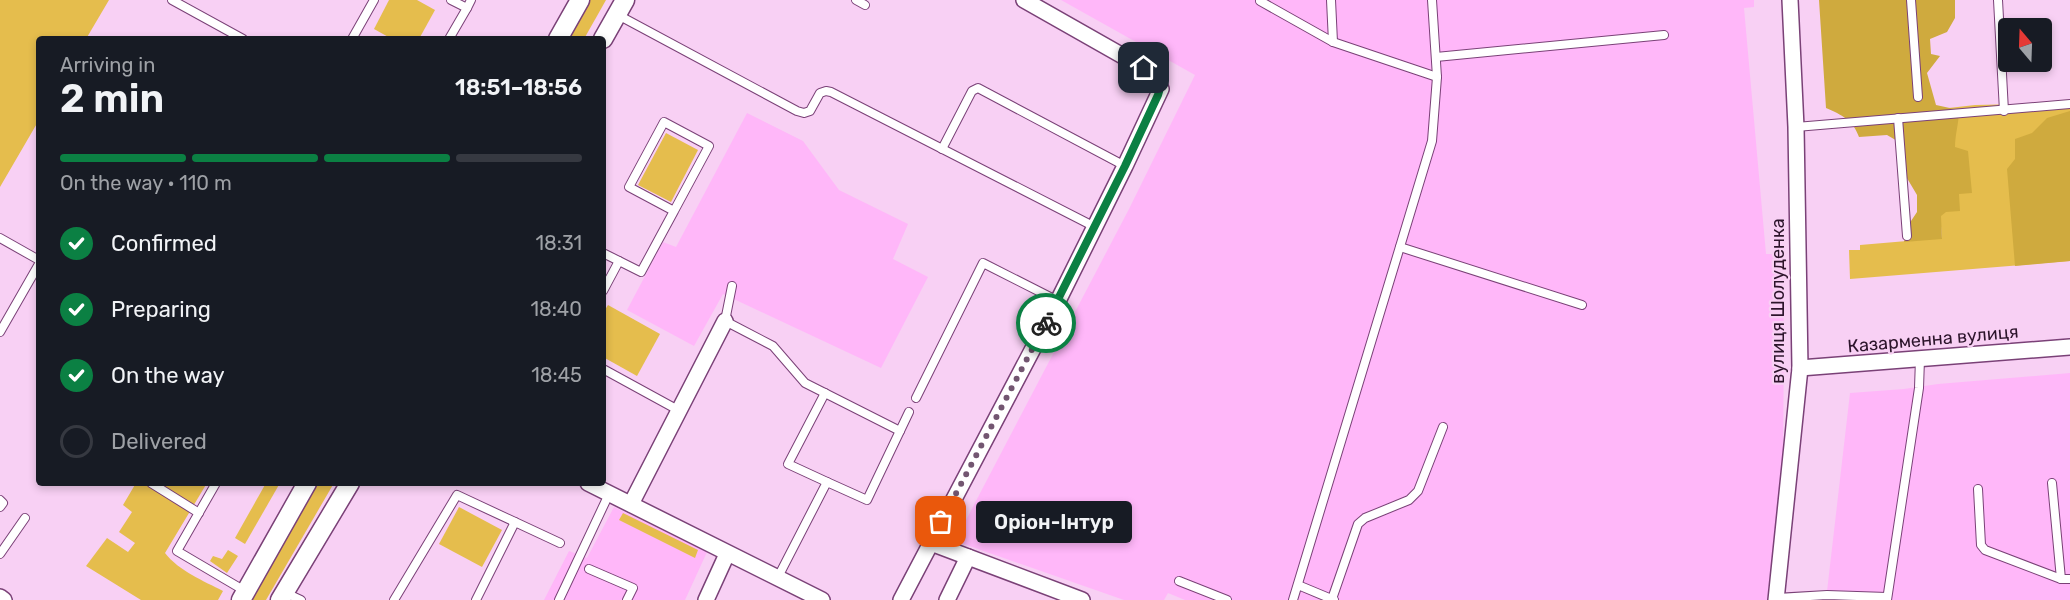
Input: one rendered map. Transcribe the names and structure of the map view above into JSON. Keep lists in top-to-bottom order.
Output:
{
  "streets": {
    "street": ["вулиця Шолуденка", "Казарменна вулиця"]
  },
  "crossings": [
    ["вулиця Шолуденка", "Казарменна вулиця"]
  ],
  "places": ["Оріон-Інтур"],
  "north": "top",
  "page": {
    "heading": ["2 min", "Arriving in", "18:51–18:56"],
    "bar": "On the way · 110 m",
    "list": [
      ["Confirmed", "18:31"],
      ["Preparing", "18:40"],
      ["On the way", "18:45"],
      "Delivered"
    ],
    "bubble": "Оріон-Інтур"
  }
}
